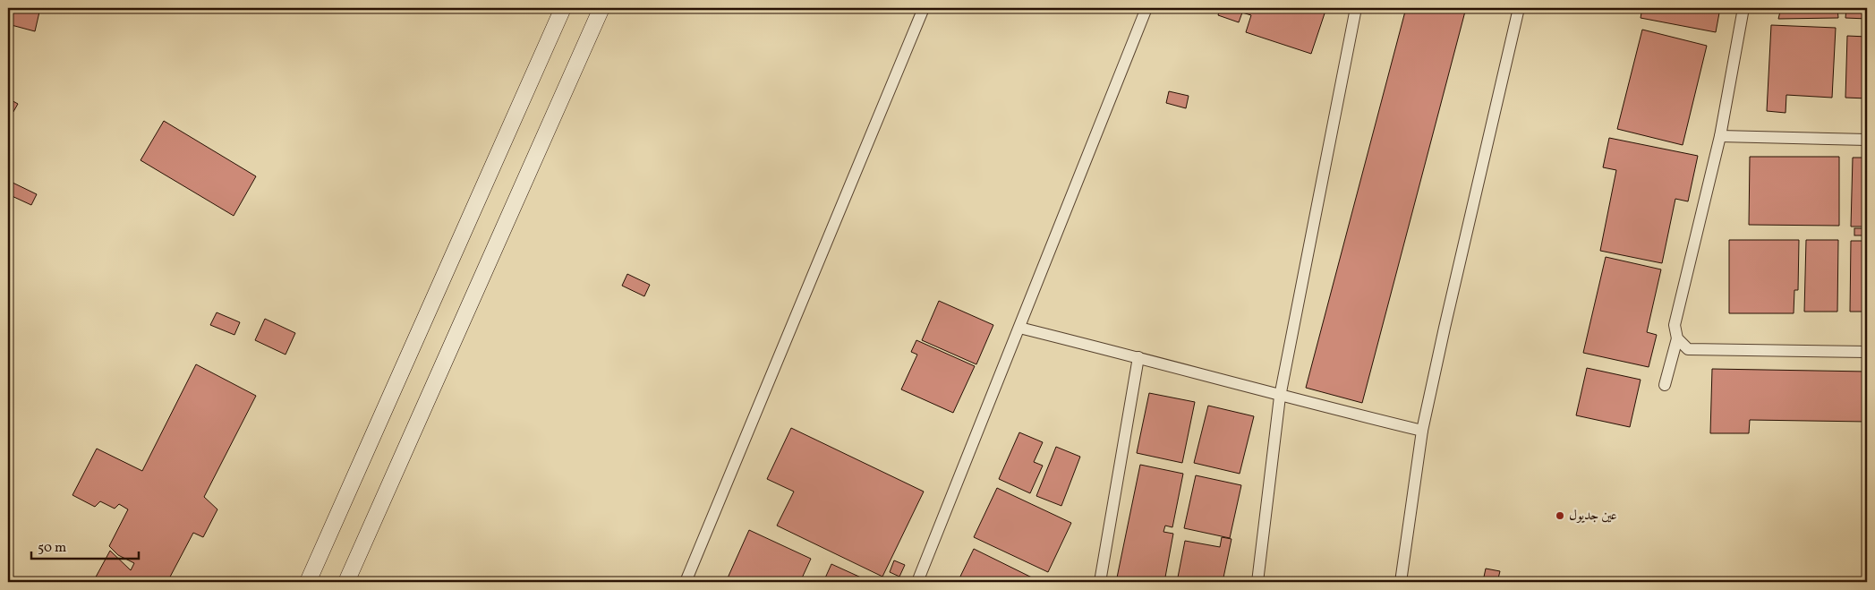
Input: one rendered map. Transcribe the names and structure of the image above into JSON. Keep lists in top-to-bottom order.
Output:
{
  "places": ["عين جديول"],
  "scale_bar": "50 m"
}
